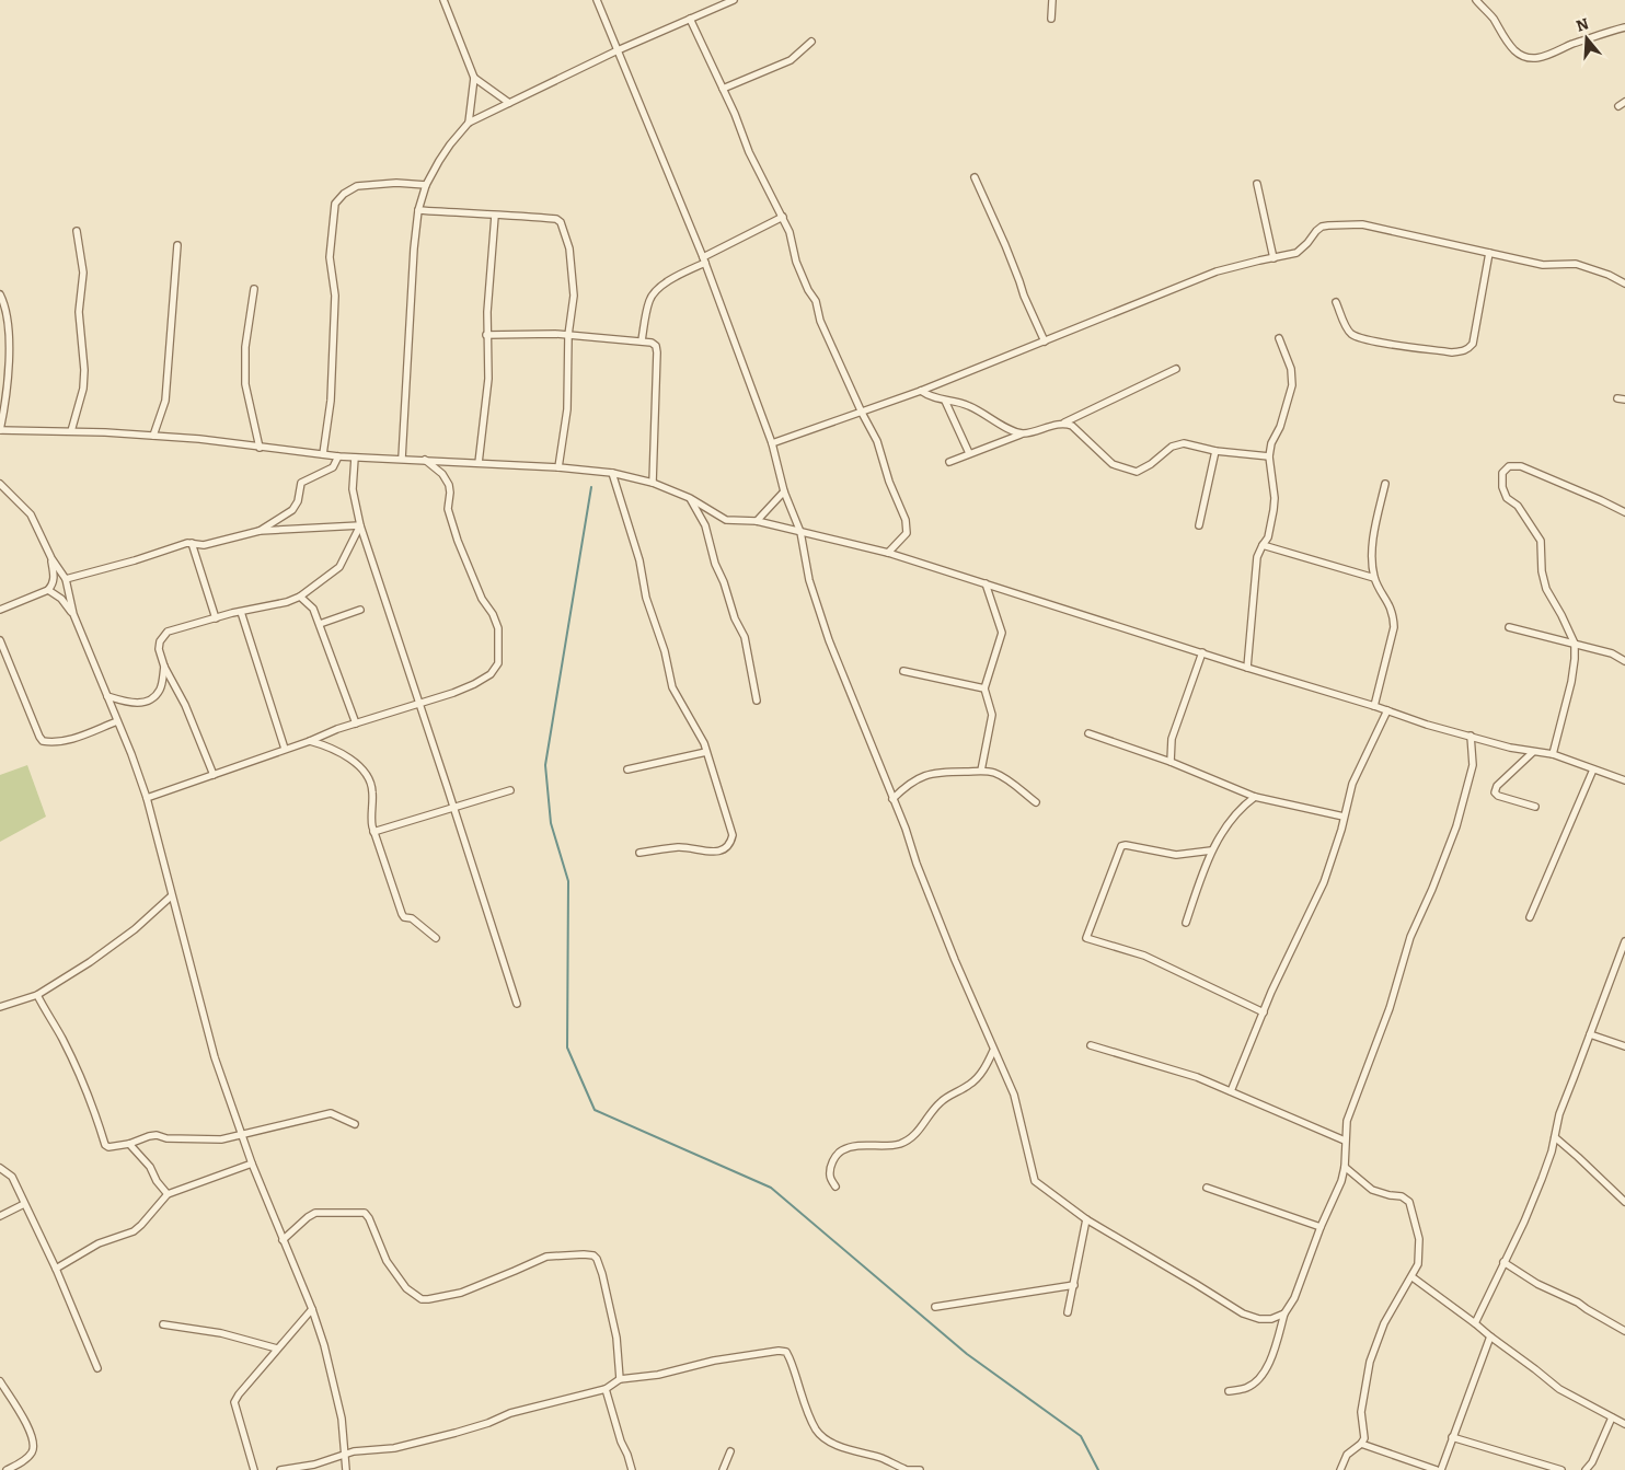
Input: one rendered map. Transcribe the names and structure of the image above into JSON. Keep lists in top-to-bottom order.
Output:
{
  "north": "top"
}
